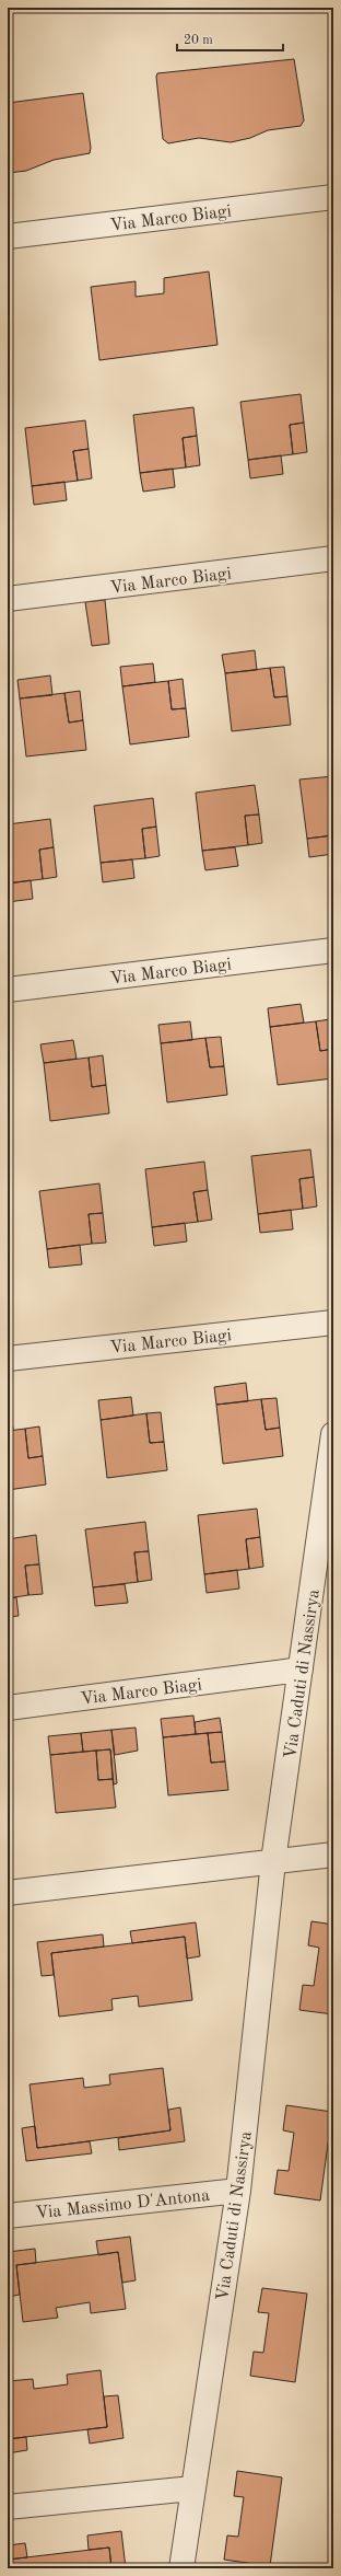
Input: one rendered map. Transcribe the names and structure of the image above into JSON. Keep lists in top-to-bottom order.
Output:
{
  "streets": {
    "street": ["Via Marco Biagi", "Via Caduti di Nassirya", "Via Massimo D'Antona"]
  },
  "crossings": [
    ["Via Marco Biagi", "Via Caduti di Nassirya"],
    ["Via Caduti di Nassirya", "Via Massimo D'Antona"]
  ],
  "scale_bar": "20 m"
}
